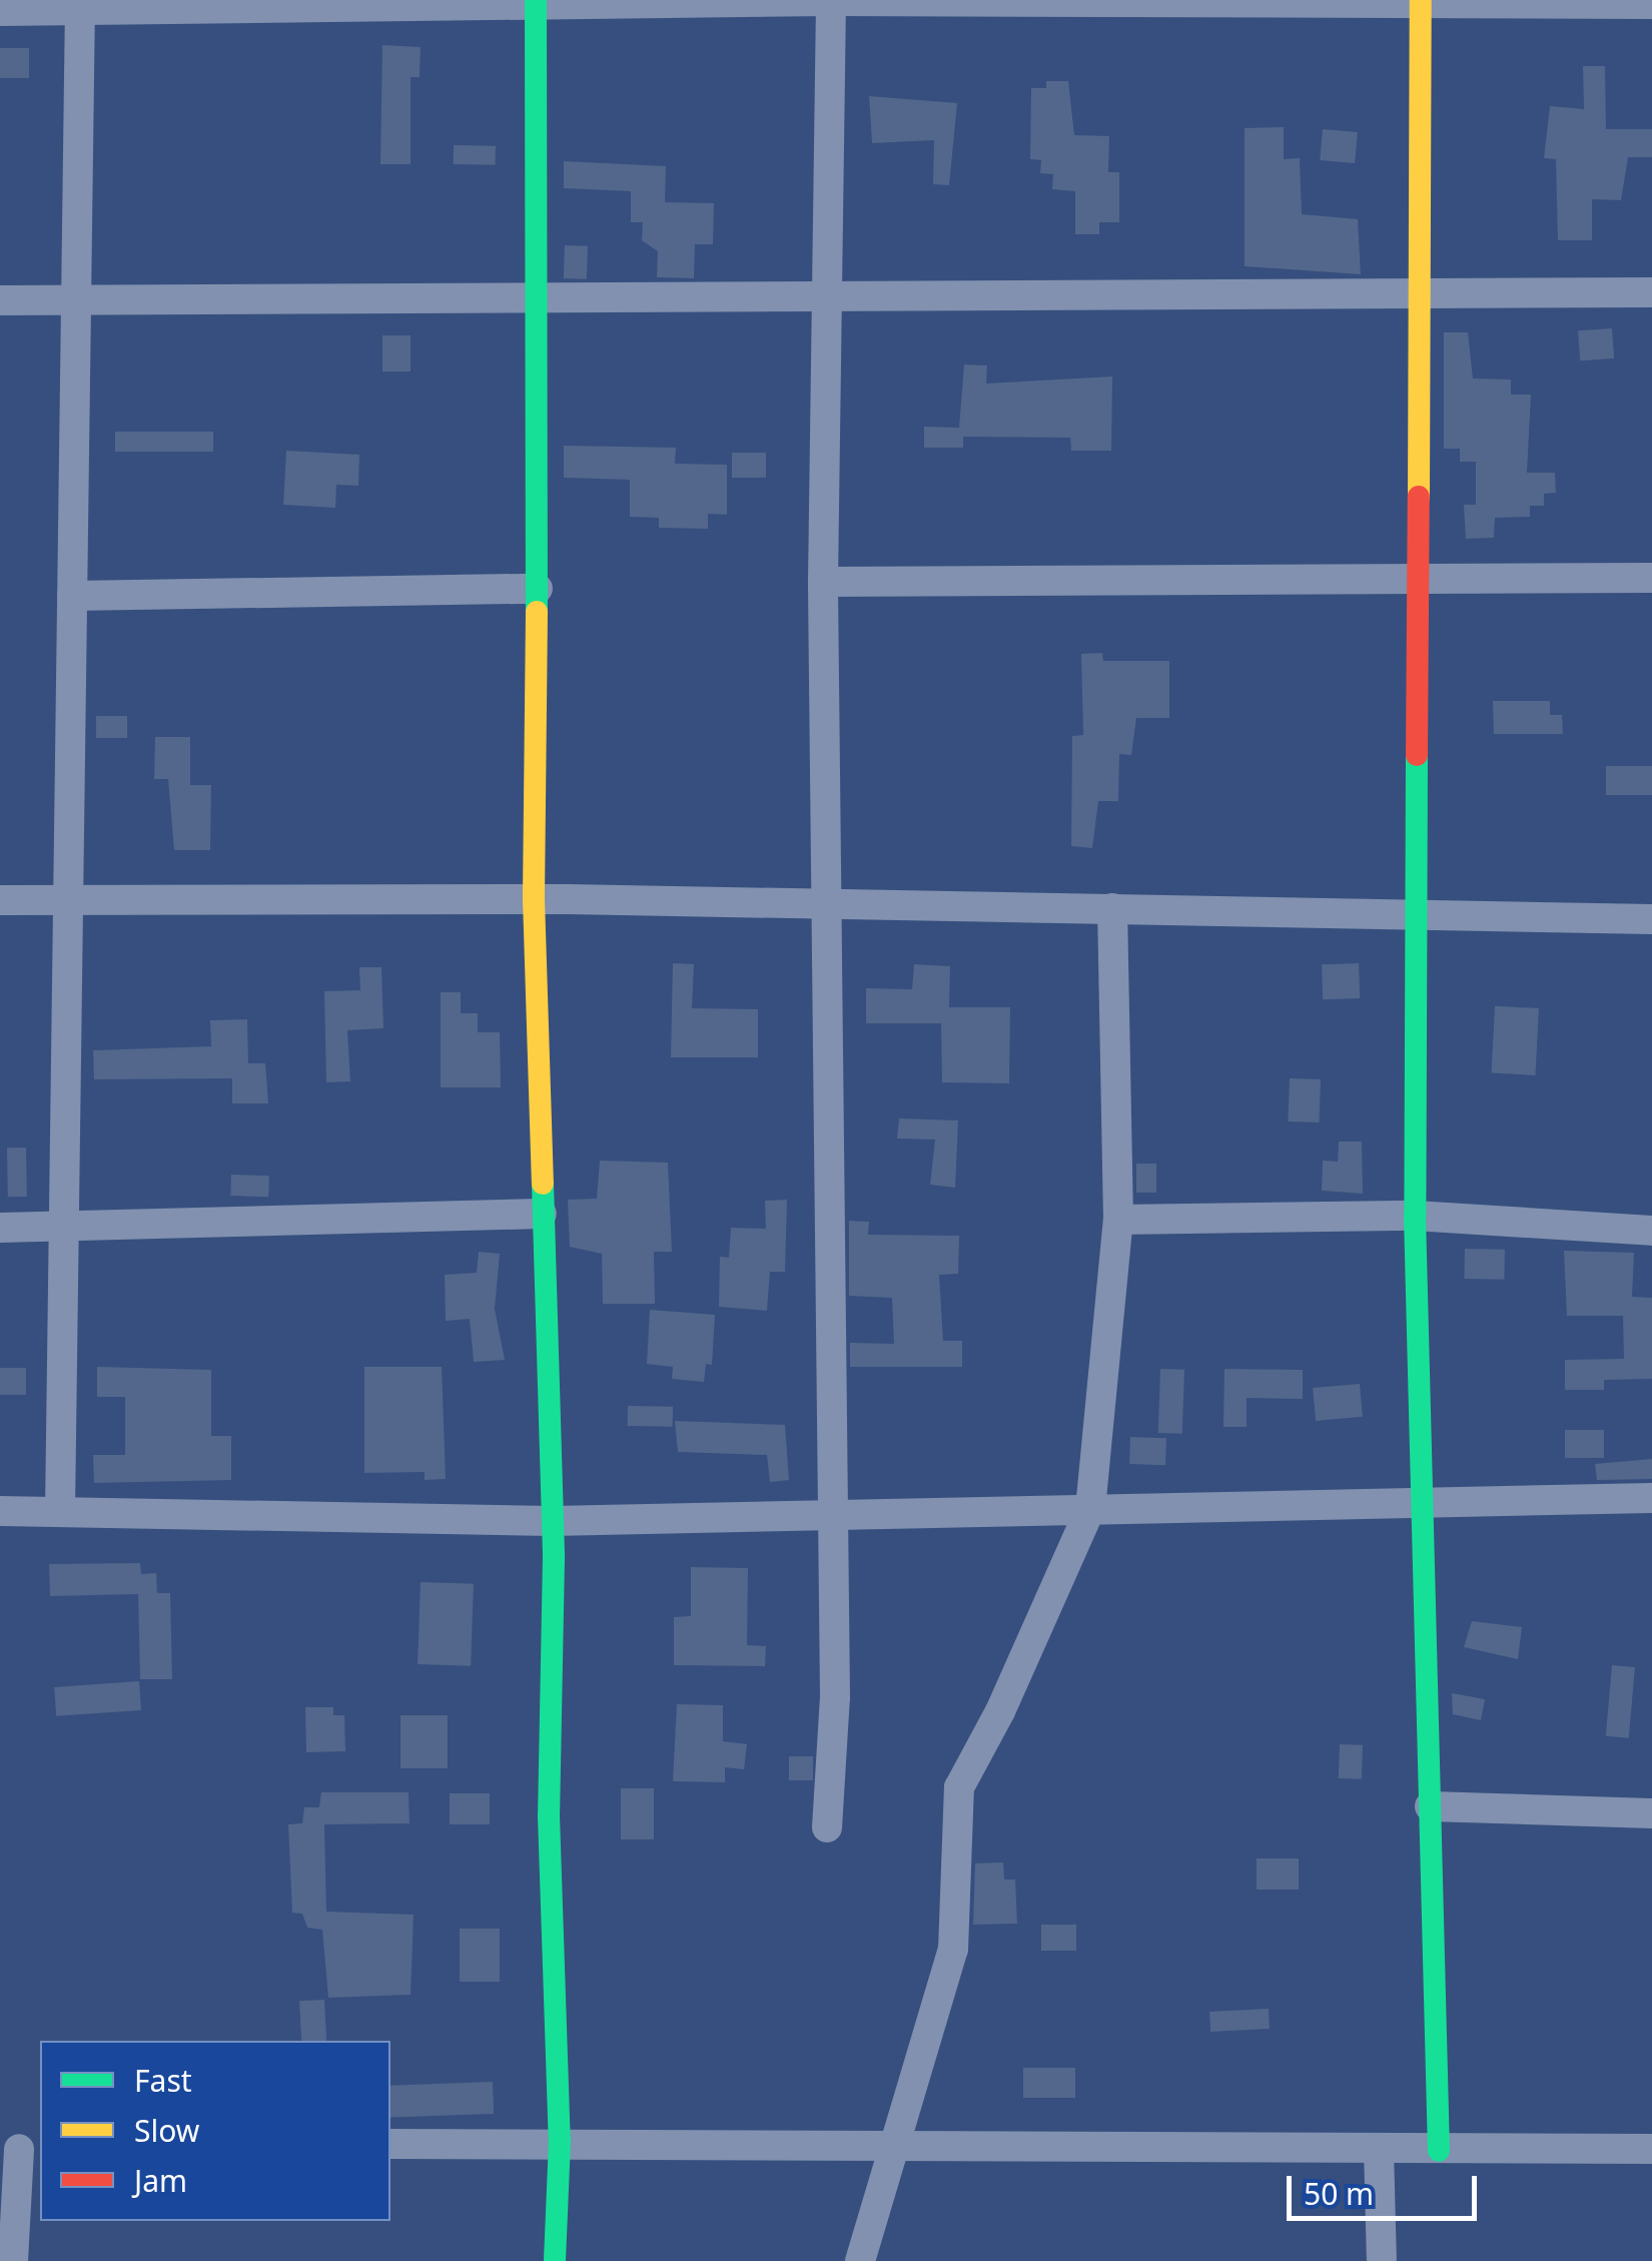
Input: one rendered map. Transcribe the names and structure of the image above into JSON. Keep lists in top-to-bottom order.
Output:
{
  "legend": ["Fast", "Slow", "Jam"],
  "scale_bar": "50 m"
}
